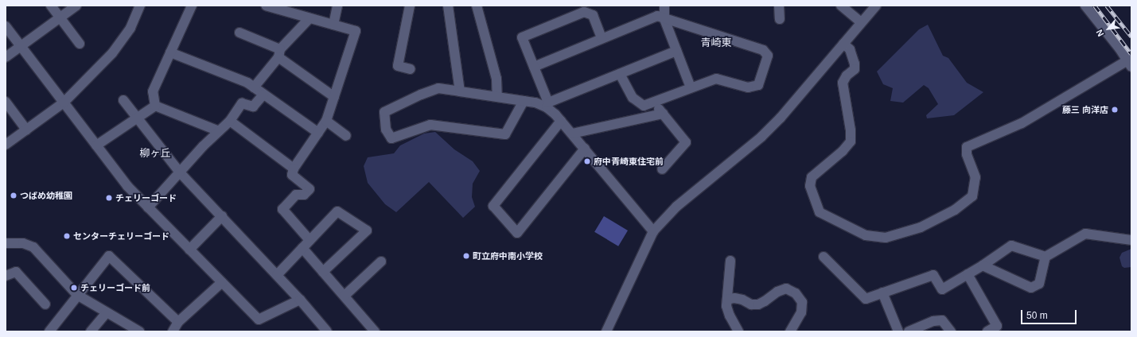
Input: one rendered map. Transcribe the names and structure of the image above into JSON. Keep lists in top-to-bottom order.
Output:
{
  "districts": ["青崎東", "柳ヶ丘"],
  "places": [
    "藤三 向洋店",
    "府中青崎東住宅前",
    "つばめ幼稚園",
    "チェリーゴード",
    "センターチェリーゴード",
    "町立府中南小学校",
    "チェリーゴード前"
  ],
  "scale_bar": "50 m",
  "north": "bottom left"
}
